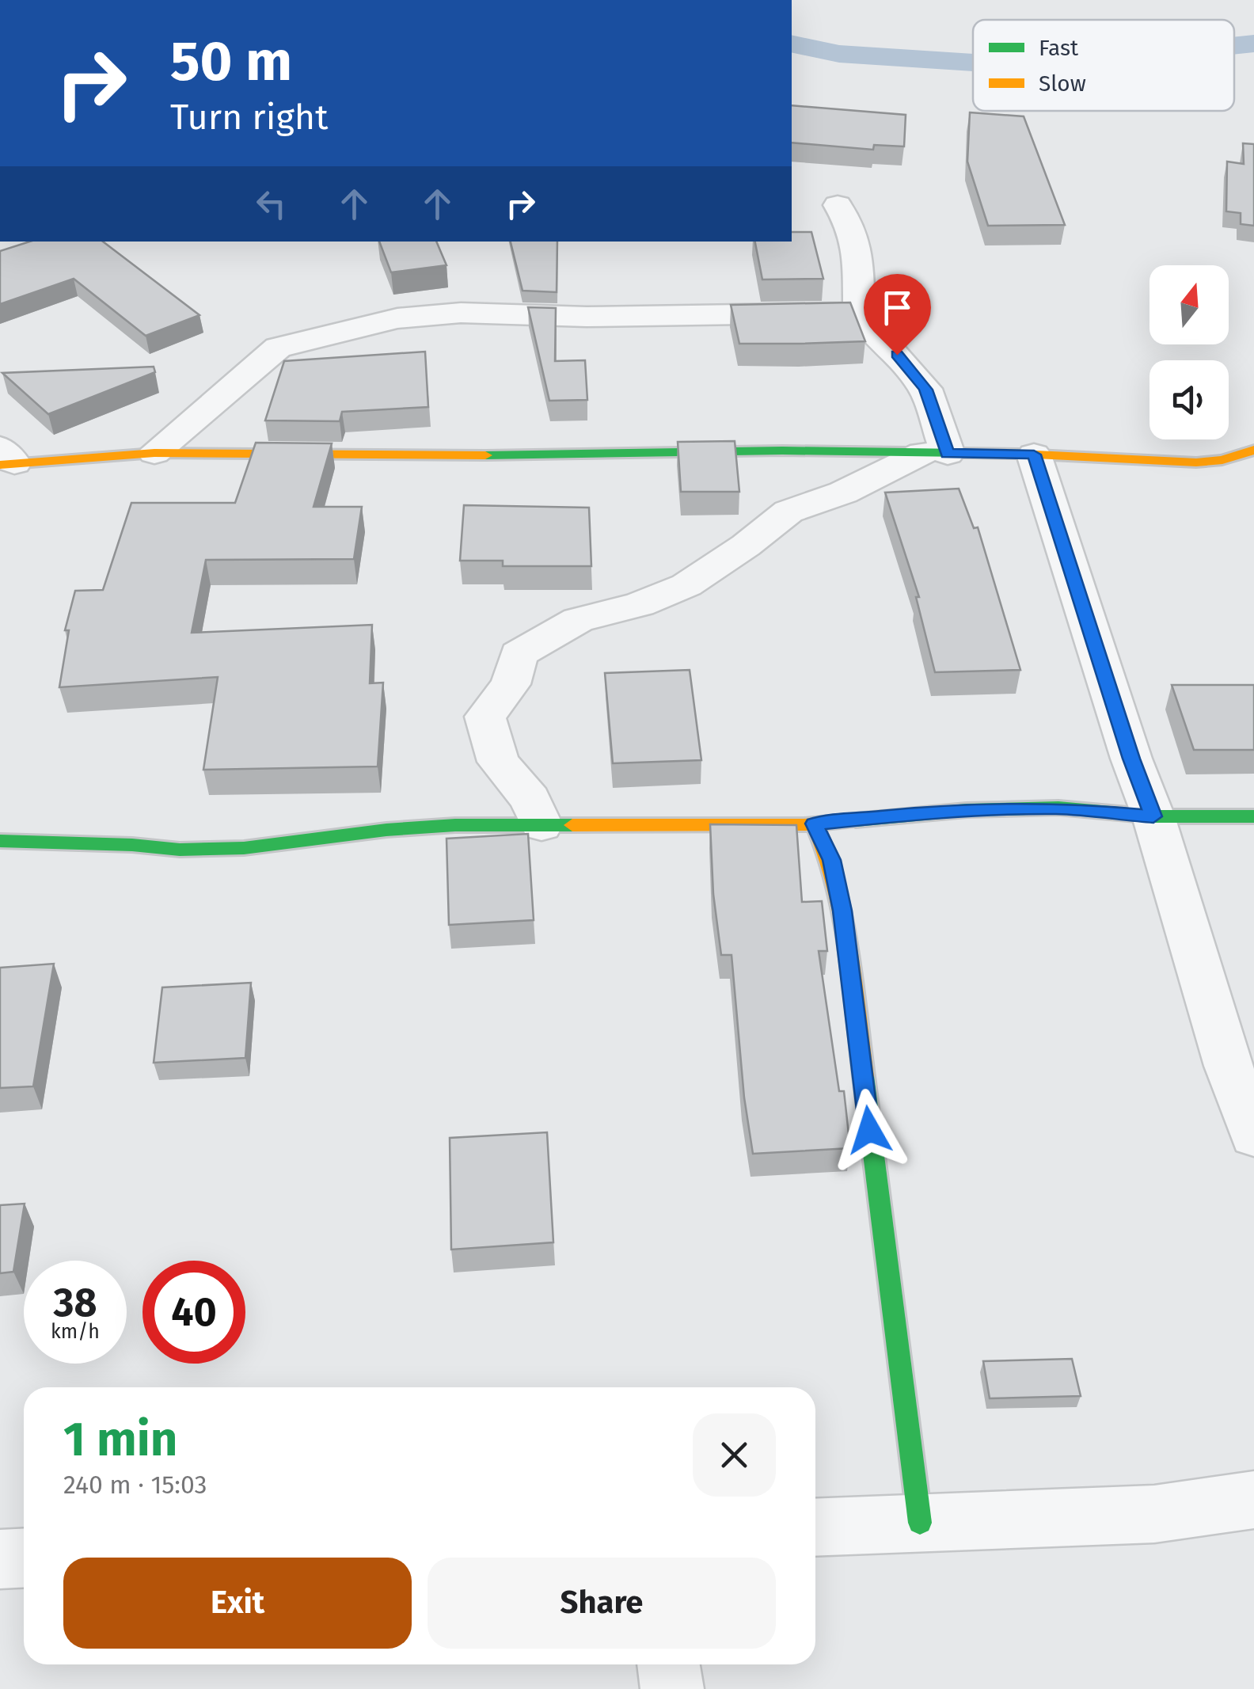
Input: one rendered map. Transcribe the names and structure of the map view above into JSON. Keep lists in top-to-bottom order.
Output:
{
  "legend": ["Fast", "Slow"],
  "north": "top",
  "page": {
    "turn": ["50 m", "Turn right"],
    "speed": "38 km/h",
    "limit": "40",
    "heading": ["1 min", "240 m · 15:03"],
    "buttons": ["Exit", "Share"]
  }
}
